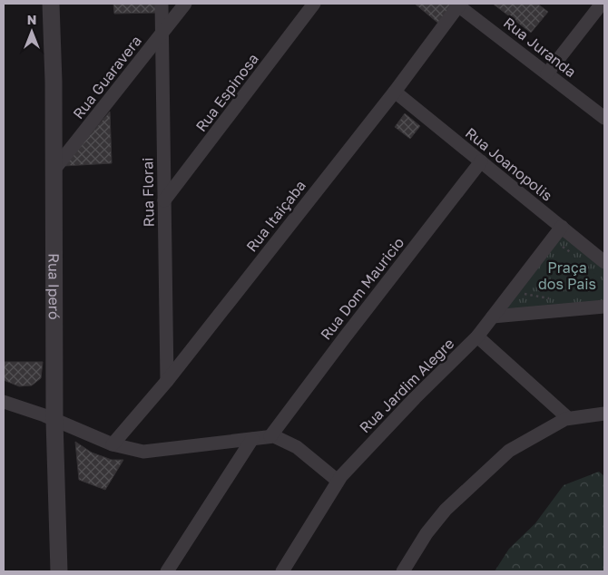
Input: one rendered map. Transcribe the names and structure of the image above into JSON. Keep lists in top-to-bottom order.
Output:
{
  "streets": {
    "street": [
      "Rua Juranda",
      "Rua Guaravera",
      "Rua Espinosa",
      "Rua Joanopolis",
      "Rua Florai",
      "Rua Itaiçaba",
      "Rua Iperó",
      "Rua Dom Mauricio",
      "Rua Jardim Alegre"
    ]
  },
  "crossings": [
    ["Rua Juranda", "Rua Itaiçaba"],
    ["Rua Guaravera", "Rua Florai"],
    ["Rua Guaravera", "Rua Iperó"],
    ["Rua Espinosa", "Rua Florai"],
    ["Rua Joanopolis", "Rua Itaiçaba"],
    ["Rua Joanopolis", "Rua Dom Mauricio"],
    ["Rua Joanopolis", "Rua Jardim Alegre"],
    ["Rua Florai", "Rua Itaiçaba"]
  ],
  "parks": ["Praça dos Pais"],
  "north": "top"
}
